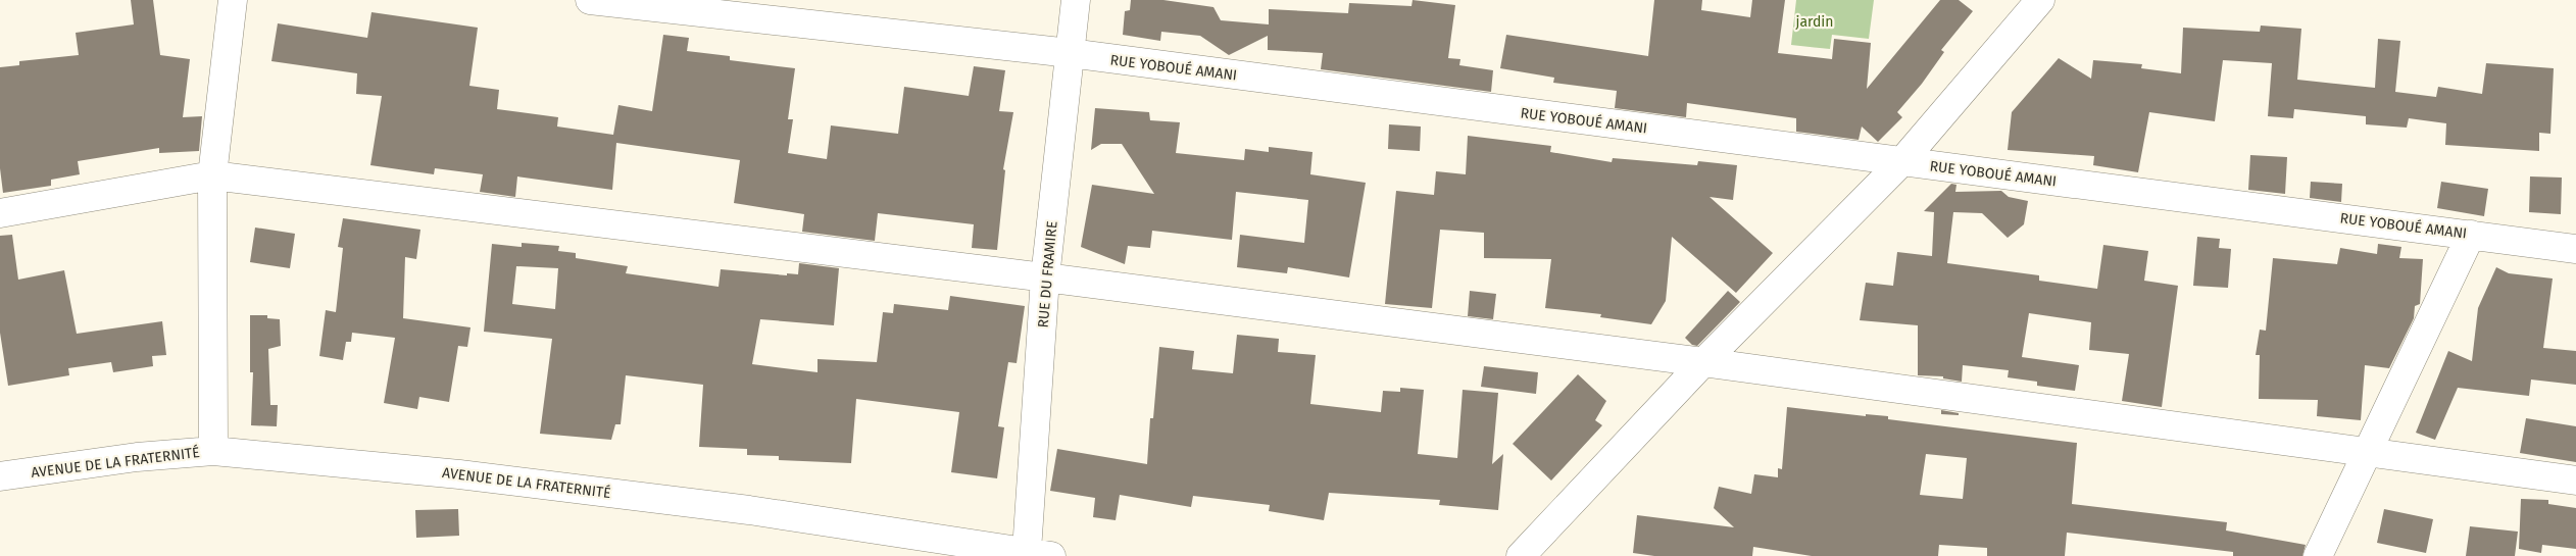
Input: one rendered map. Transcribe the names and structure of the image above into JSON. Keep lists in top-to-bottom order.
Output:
{
  "streets": {
    "street": ["RUE YOBOUÉ AMANI", "RUE DU FRAMIRE", "AVENUE DE LA FRATERNITÉ"]
  },
  "crossings": [
    ["RUE YOBOUÉ AMANI", "RUE DU FRAMIRE"],
    ["RUE DU FRAMIRE", "AVENUE DE LA FRATERNITÉ"]
  ],
  "parks": ["jardin"]
}
